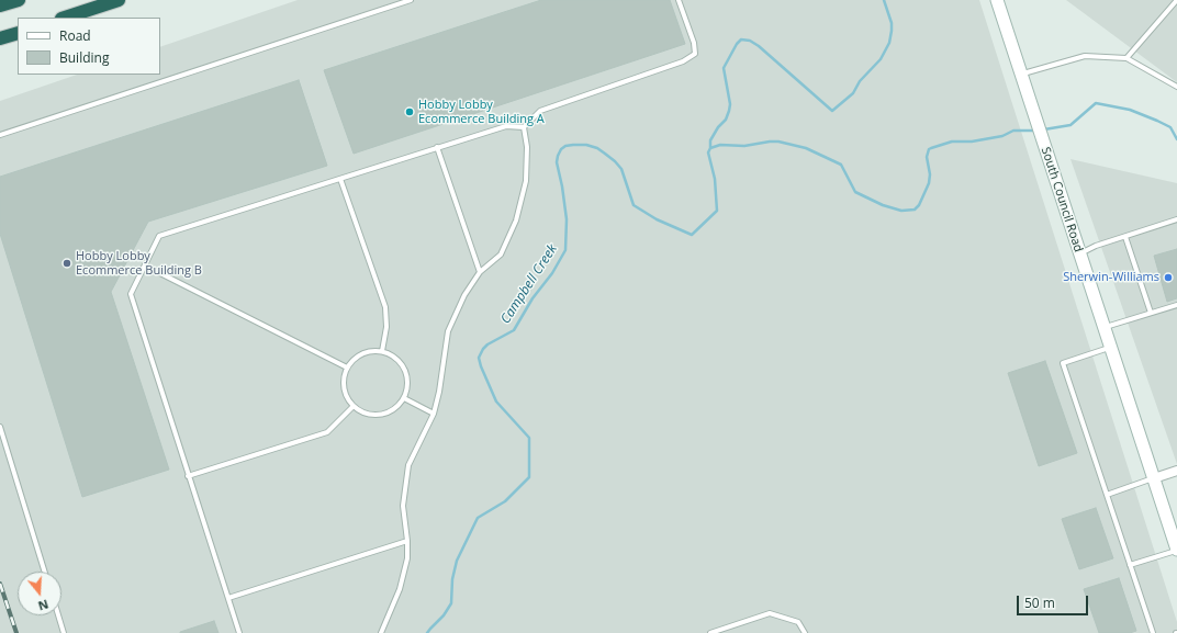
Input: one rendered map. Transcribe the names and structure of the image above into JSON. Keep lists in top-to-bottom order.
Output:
{
  "streets": {
    "main road": ["South Council Road"]
  },
  "water": ["Campbell Creek"],
  "places": ["Hobby Lobby Ecommerce Building A", "Hobby Lobby Ecommerce Building B", "Sherwin-Williams"],
  "legend": ["Road", "Building"],
  "scale_bar": "50 m",
  "north": "bottom"
}
